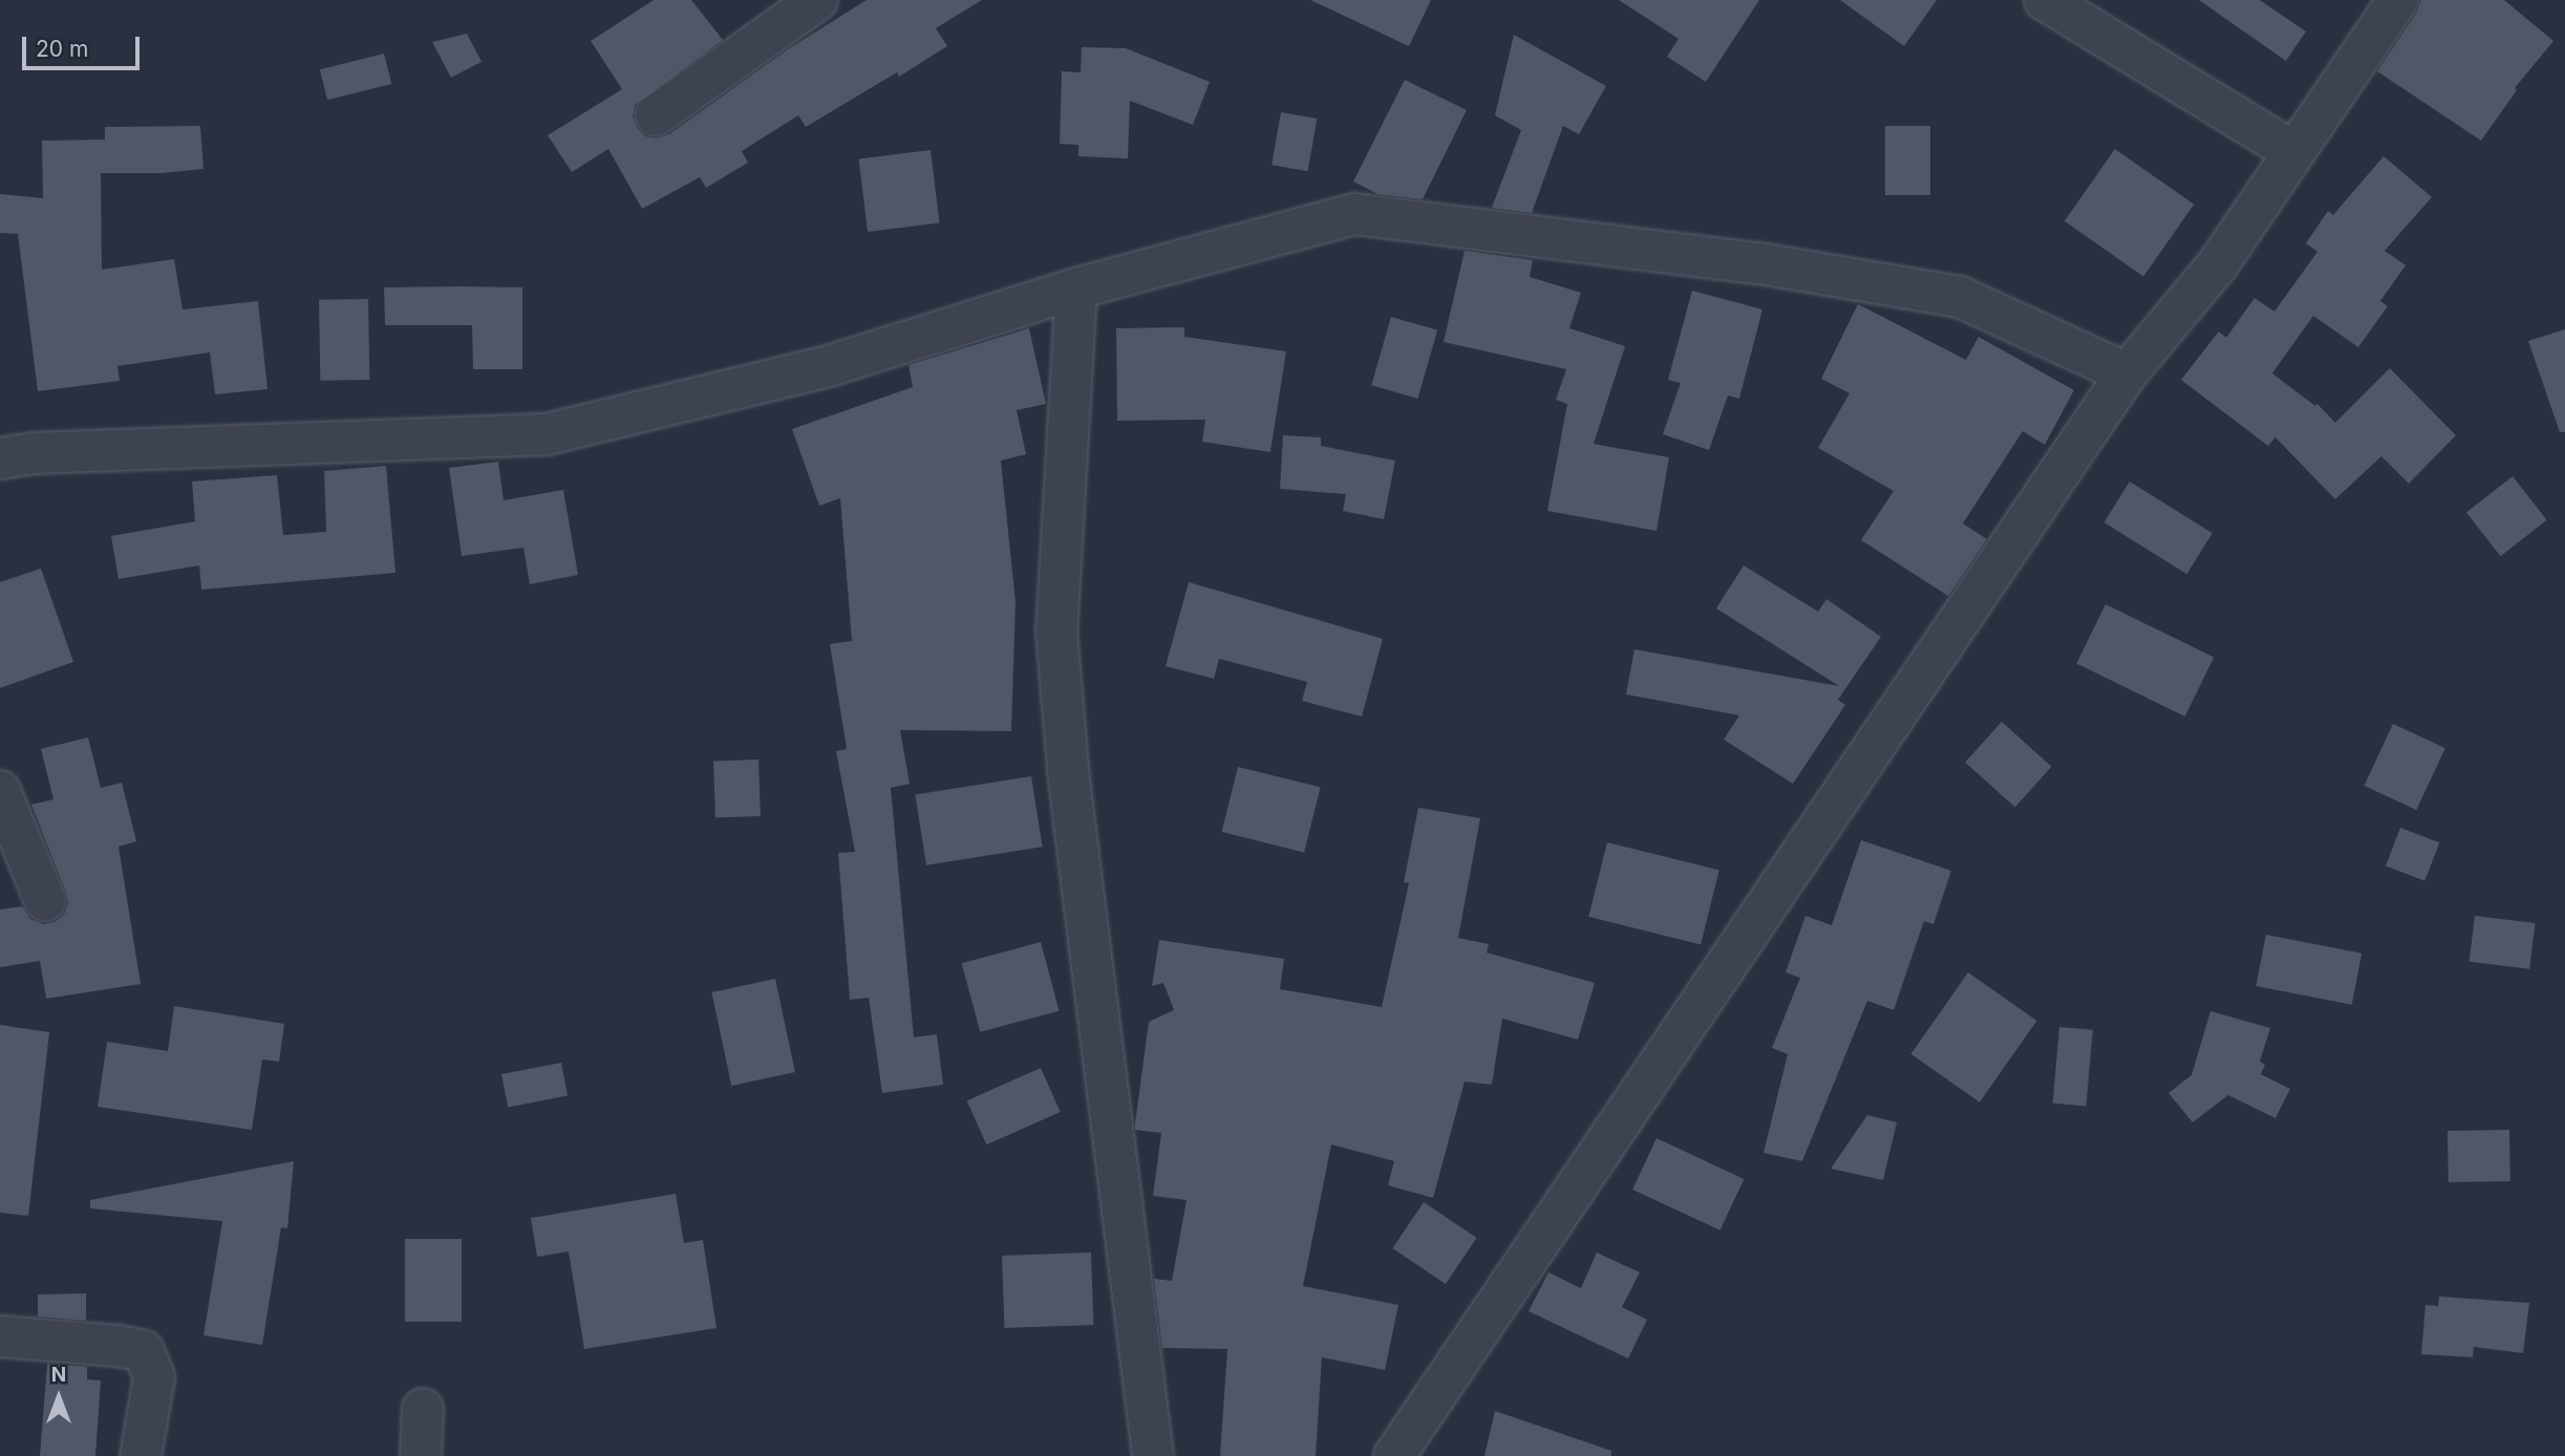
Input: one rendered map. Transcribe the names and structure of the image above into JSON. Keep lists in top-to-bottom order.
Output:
{
  "scale_bar": "20 m",
  "north": "top"
}
